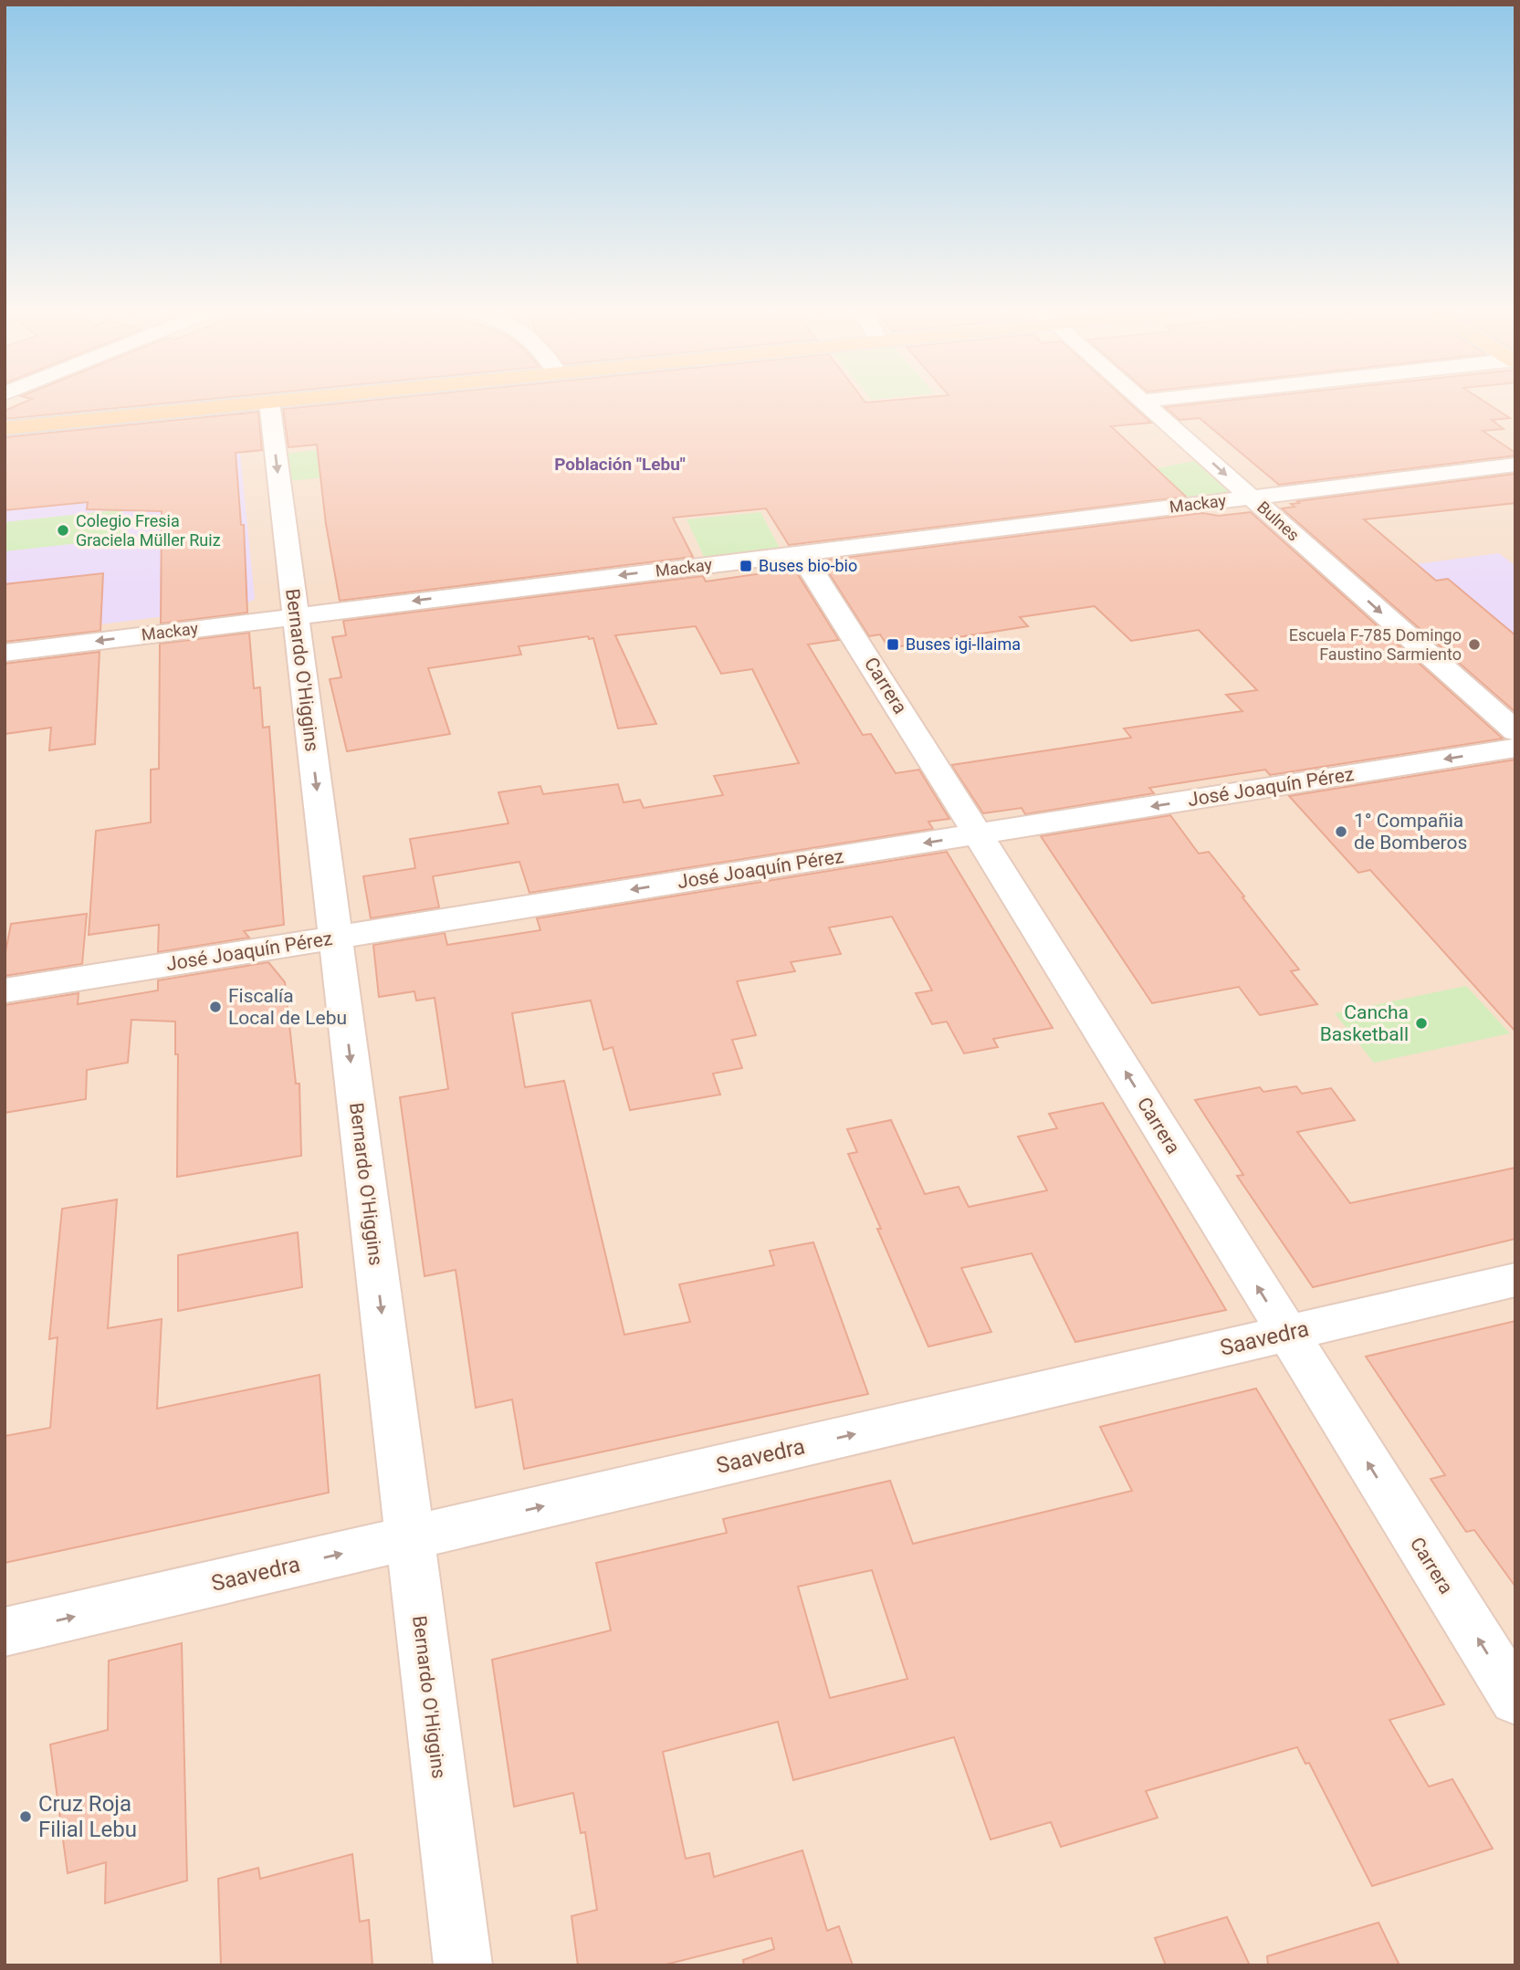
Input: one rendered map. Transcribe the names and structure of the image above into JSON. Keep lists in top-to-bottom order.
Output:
{
  "streets": {
    "street": [
      "Mackay",
      "Bulnes",
      "Bernardo O'Higgins",
      "Carrera",
      "José Joaquín Pérez",
      "Saavedra"
    ]
  },
  "crossings": [
    ["Mackay", "Bulnes"],
    ["Mackay", "Bernardo O'Higgins"],
    ["Mackay", "Carrera"],
    ["Bernardo O'Higgins", "José Joaquín Pérez"],
    ["Bernardo O'Higgins", "Saavedra"],
    ["Carrera", "José Joaquín Pérez"],
    ["Carrera", "Saavedra"]
  ],
  "one_way": [
    "Mackay",
    "Bulnes",
    "Bernardo O'Higgins",
    "Carrera",
    "José Joaquín Pérez",
    "Saavedra"
  ],
  "districts": ["Población \"Lebu\""],
  "places": {
    "other": [
      "Colegio Fresia Graciela Müller Ruiz",
      "Escuela F-785 Domingo Faustino Sarmiento",
      "1° Compañia de Bomberos",
      "Fiscalía Local de Lebu",
      "Cancha Basketball",
      "Cruz Roja Filial Lebu"
    ],
    "transit": ["Buses bio-bio", "Buses igi-llaima"]
  }
}
